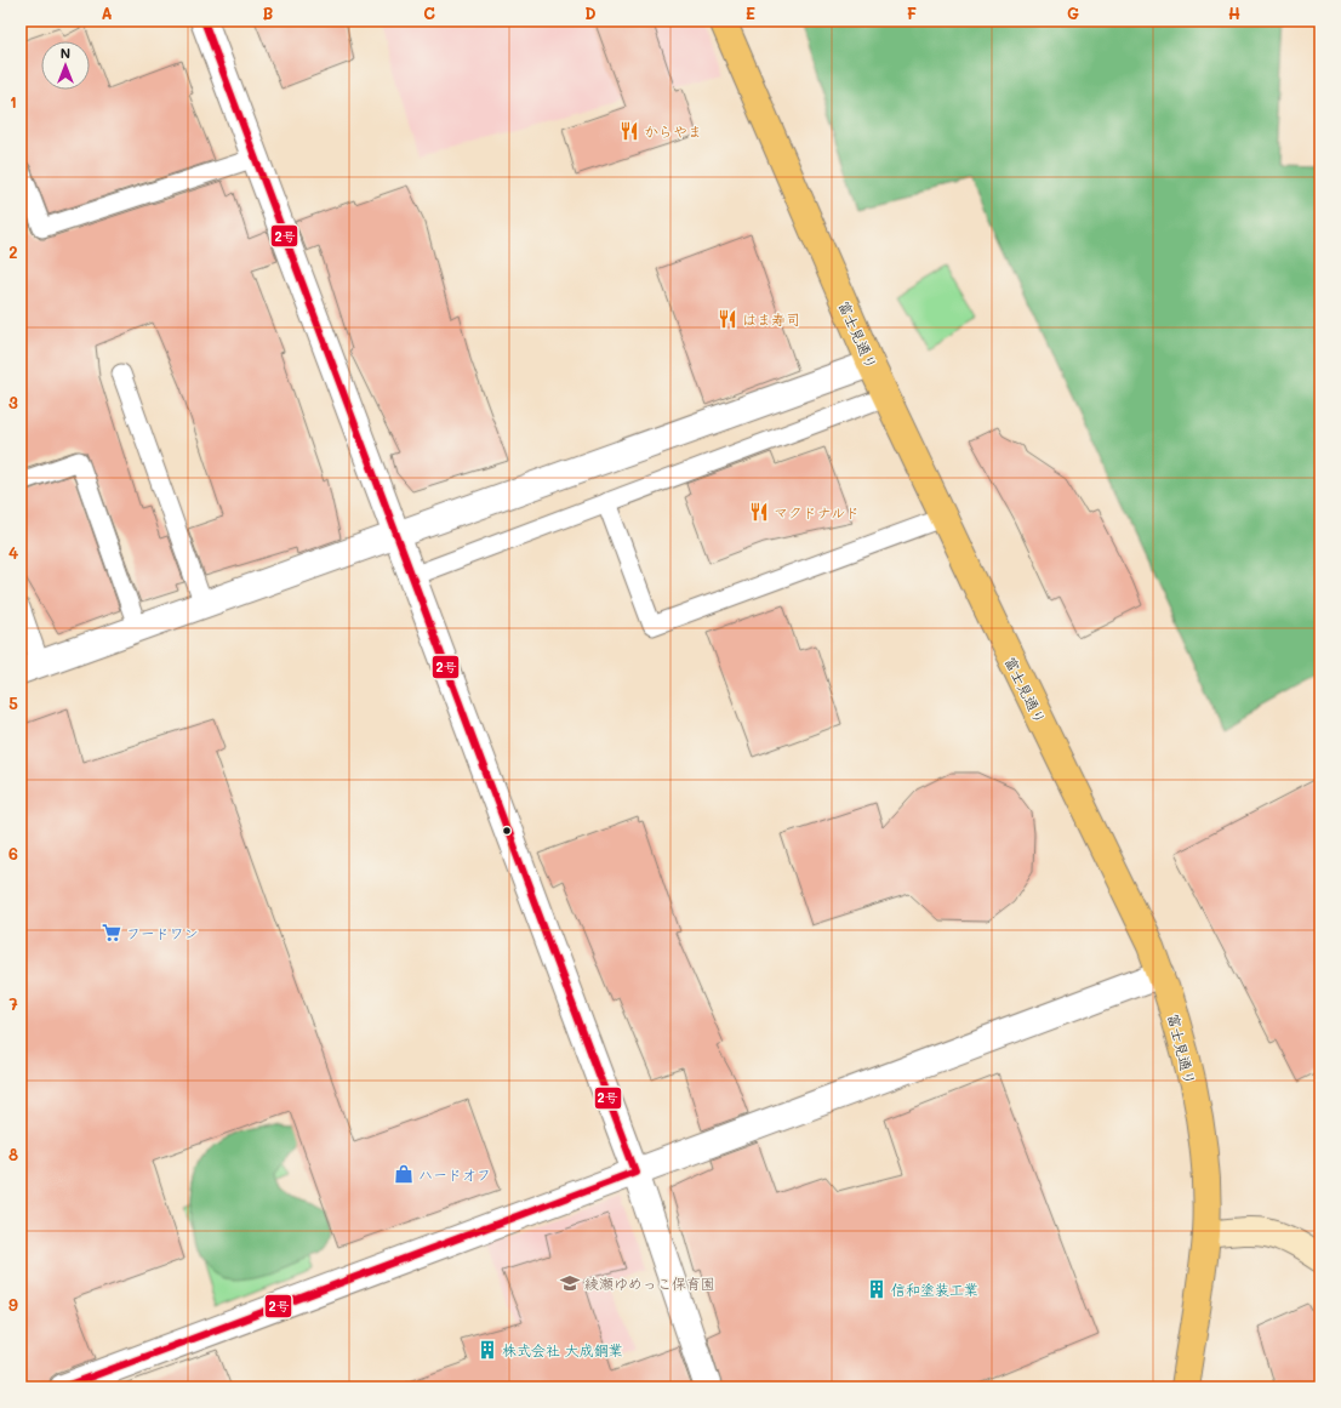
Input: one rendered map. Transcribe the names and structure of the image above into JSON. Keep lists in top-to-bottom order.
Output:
{
  "streets": {
    "main road": ["富士見通り"]
  },
  "places": {
    "restaurant": ["からやま", "はま寿司", "マクドナルド"],
    "supermarket": ["フードワン"],
    "shop": ["ハードオフ"],
    "school or university": ["綾瀬ゆめっこ保育園"],
    "building": ["信和塗装工業", "株式会社 大成鋼業"]
  },
  "lines": ["transit line 2号"],
  "north": "top",
  "grid": {
    "columns": [
      "A",
      "B",
      "C",
      "D",
      "E",
      "F",
      "G",
      "H"
    ],
    "rows": [
      "1",
      "2",
      "3",
      "4",
      "5",
      "6",
      "7",
      "8",
      "9"
    ]
  }
}
